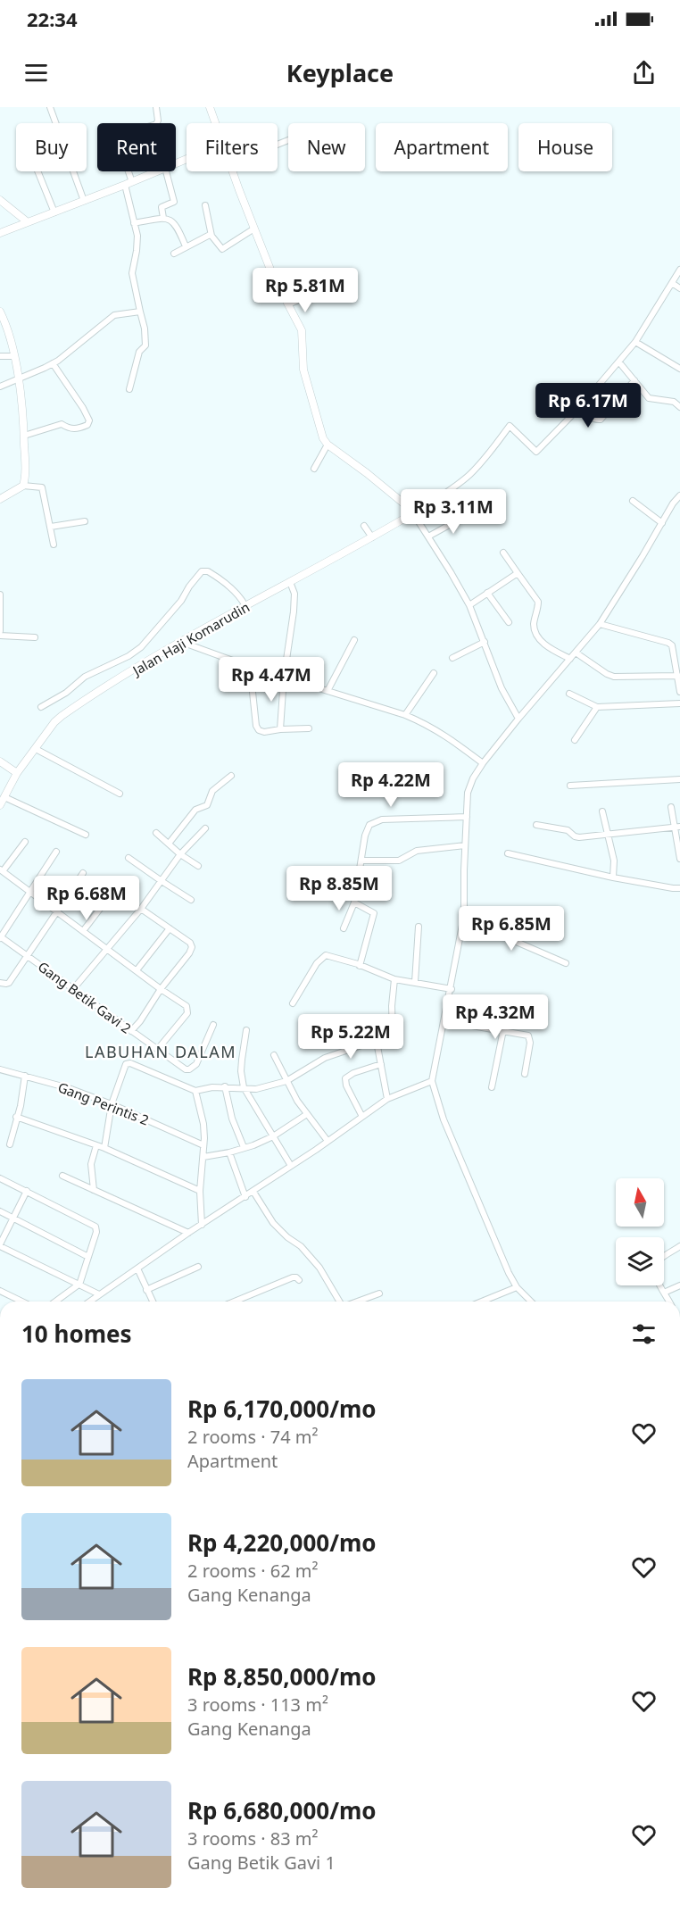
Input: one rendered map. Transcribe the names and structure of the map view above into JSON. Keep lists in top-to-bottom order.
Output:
{
  "streets": {
    "street": ["Jalan Haji Komarudin", "Gang Betik Gavi 2", "Gang Perintis 2"]
  },
  "districts": ["LABUHAN DALAM"],
  "north": "top",
  "page": {
    "status": "22:34",
    "header": "Keyplace",
    "chip": [
      "Buy",
      "Rent",
      "Filters",
      "New",
      "Apartment",
      "House"
    ],
    "price": [
      "Rp 5.81M",
      "Rp 6.17M",
      "Rp 3.11M",
      "Rp 4.47M",
      "Rp 4.22M",
      "Rp 8.85M",
      "Rp 6.68M",
      "Rp 6.85M",
      "Rp 4.32M",
      "Rp 5.22M"
    ],
    "heading": "10 homes",
    "list": [
      {
        "name": "Rp 6,170,000/mo",
        "note": "2 rooms · 74 m² · Apartment"
      },
      {
        "name": "Rp 4,220,000/mo",
        "note": "2 rooms · 62 m² · Gang Kenanga"
      },
      {
        "name": "Rp 8,850,000/mo",
        "note": "3 rooms · 113 m² · Gang Kenanga"
      },
      {
        "name": "Rp 6,680,000/mo",
        "note": "3 rooms · 83 m² · Gang Betik Gavi 1"
      }
    ]
  }
}
